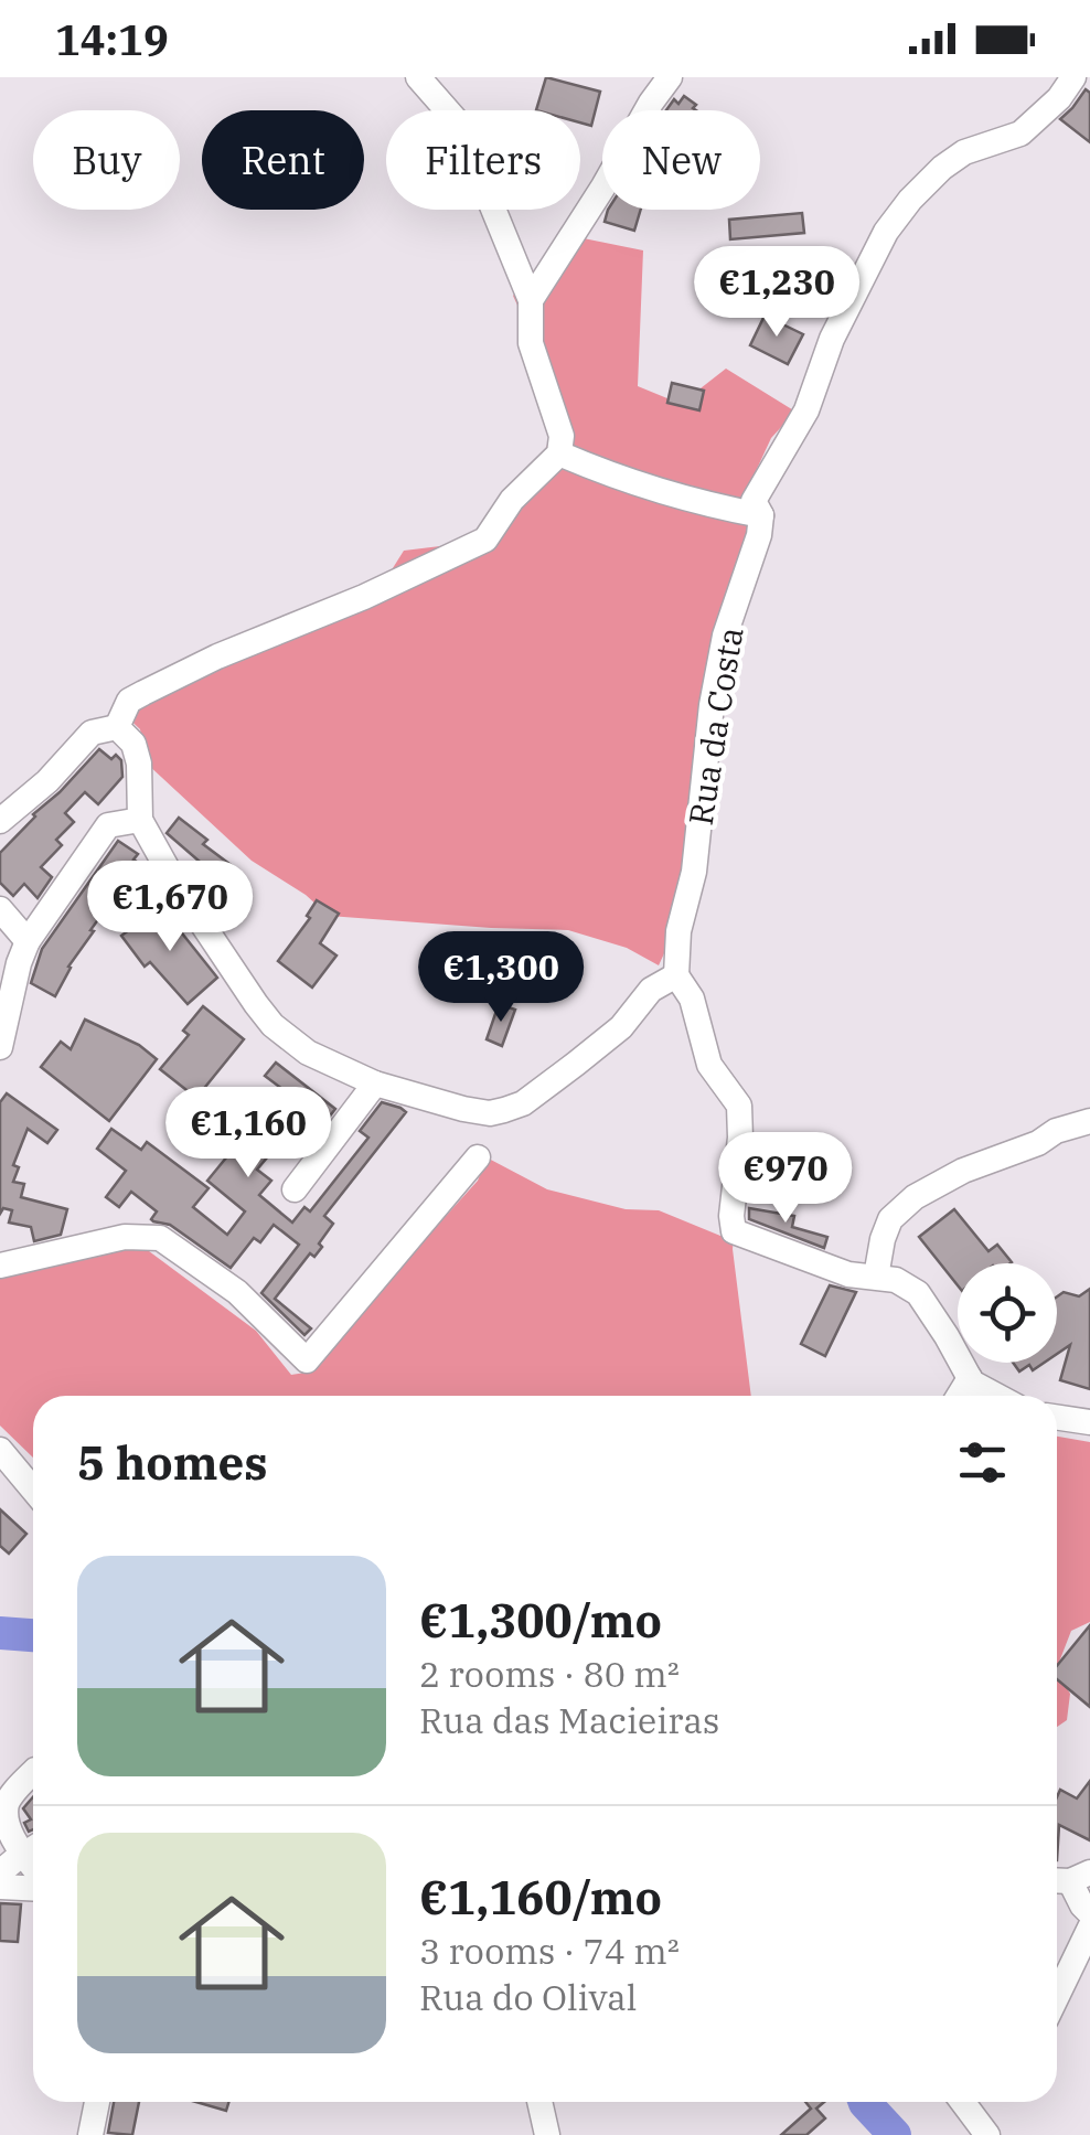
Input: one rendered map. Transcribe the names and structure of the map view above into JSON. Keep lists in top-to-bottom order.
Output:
{
  "streets": {
    "street": ["Rua da Costa"]
  },
  "page": {
    "status": "14:19",
    "chip": [
      "Buy",
      "Rent",
      "Filters",
      "New"
    ],
    "price": [
      "€1,230",
      "€1,670",
      "€1,300",
      "€1,160",
      "€970"
    ],
    "heading": "5 homes",
    "list": [
      {
        "name": "€1,300/mo",
        "note": "2 rooms · 80 m² · Rua das Macieiras"
      },
      {
        "name": "€1,160/mo",
        "note": "3 rooms · 74 m² · Rua do Olival"
      }
    ]
  }
}
